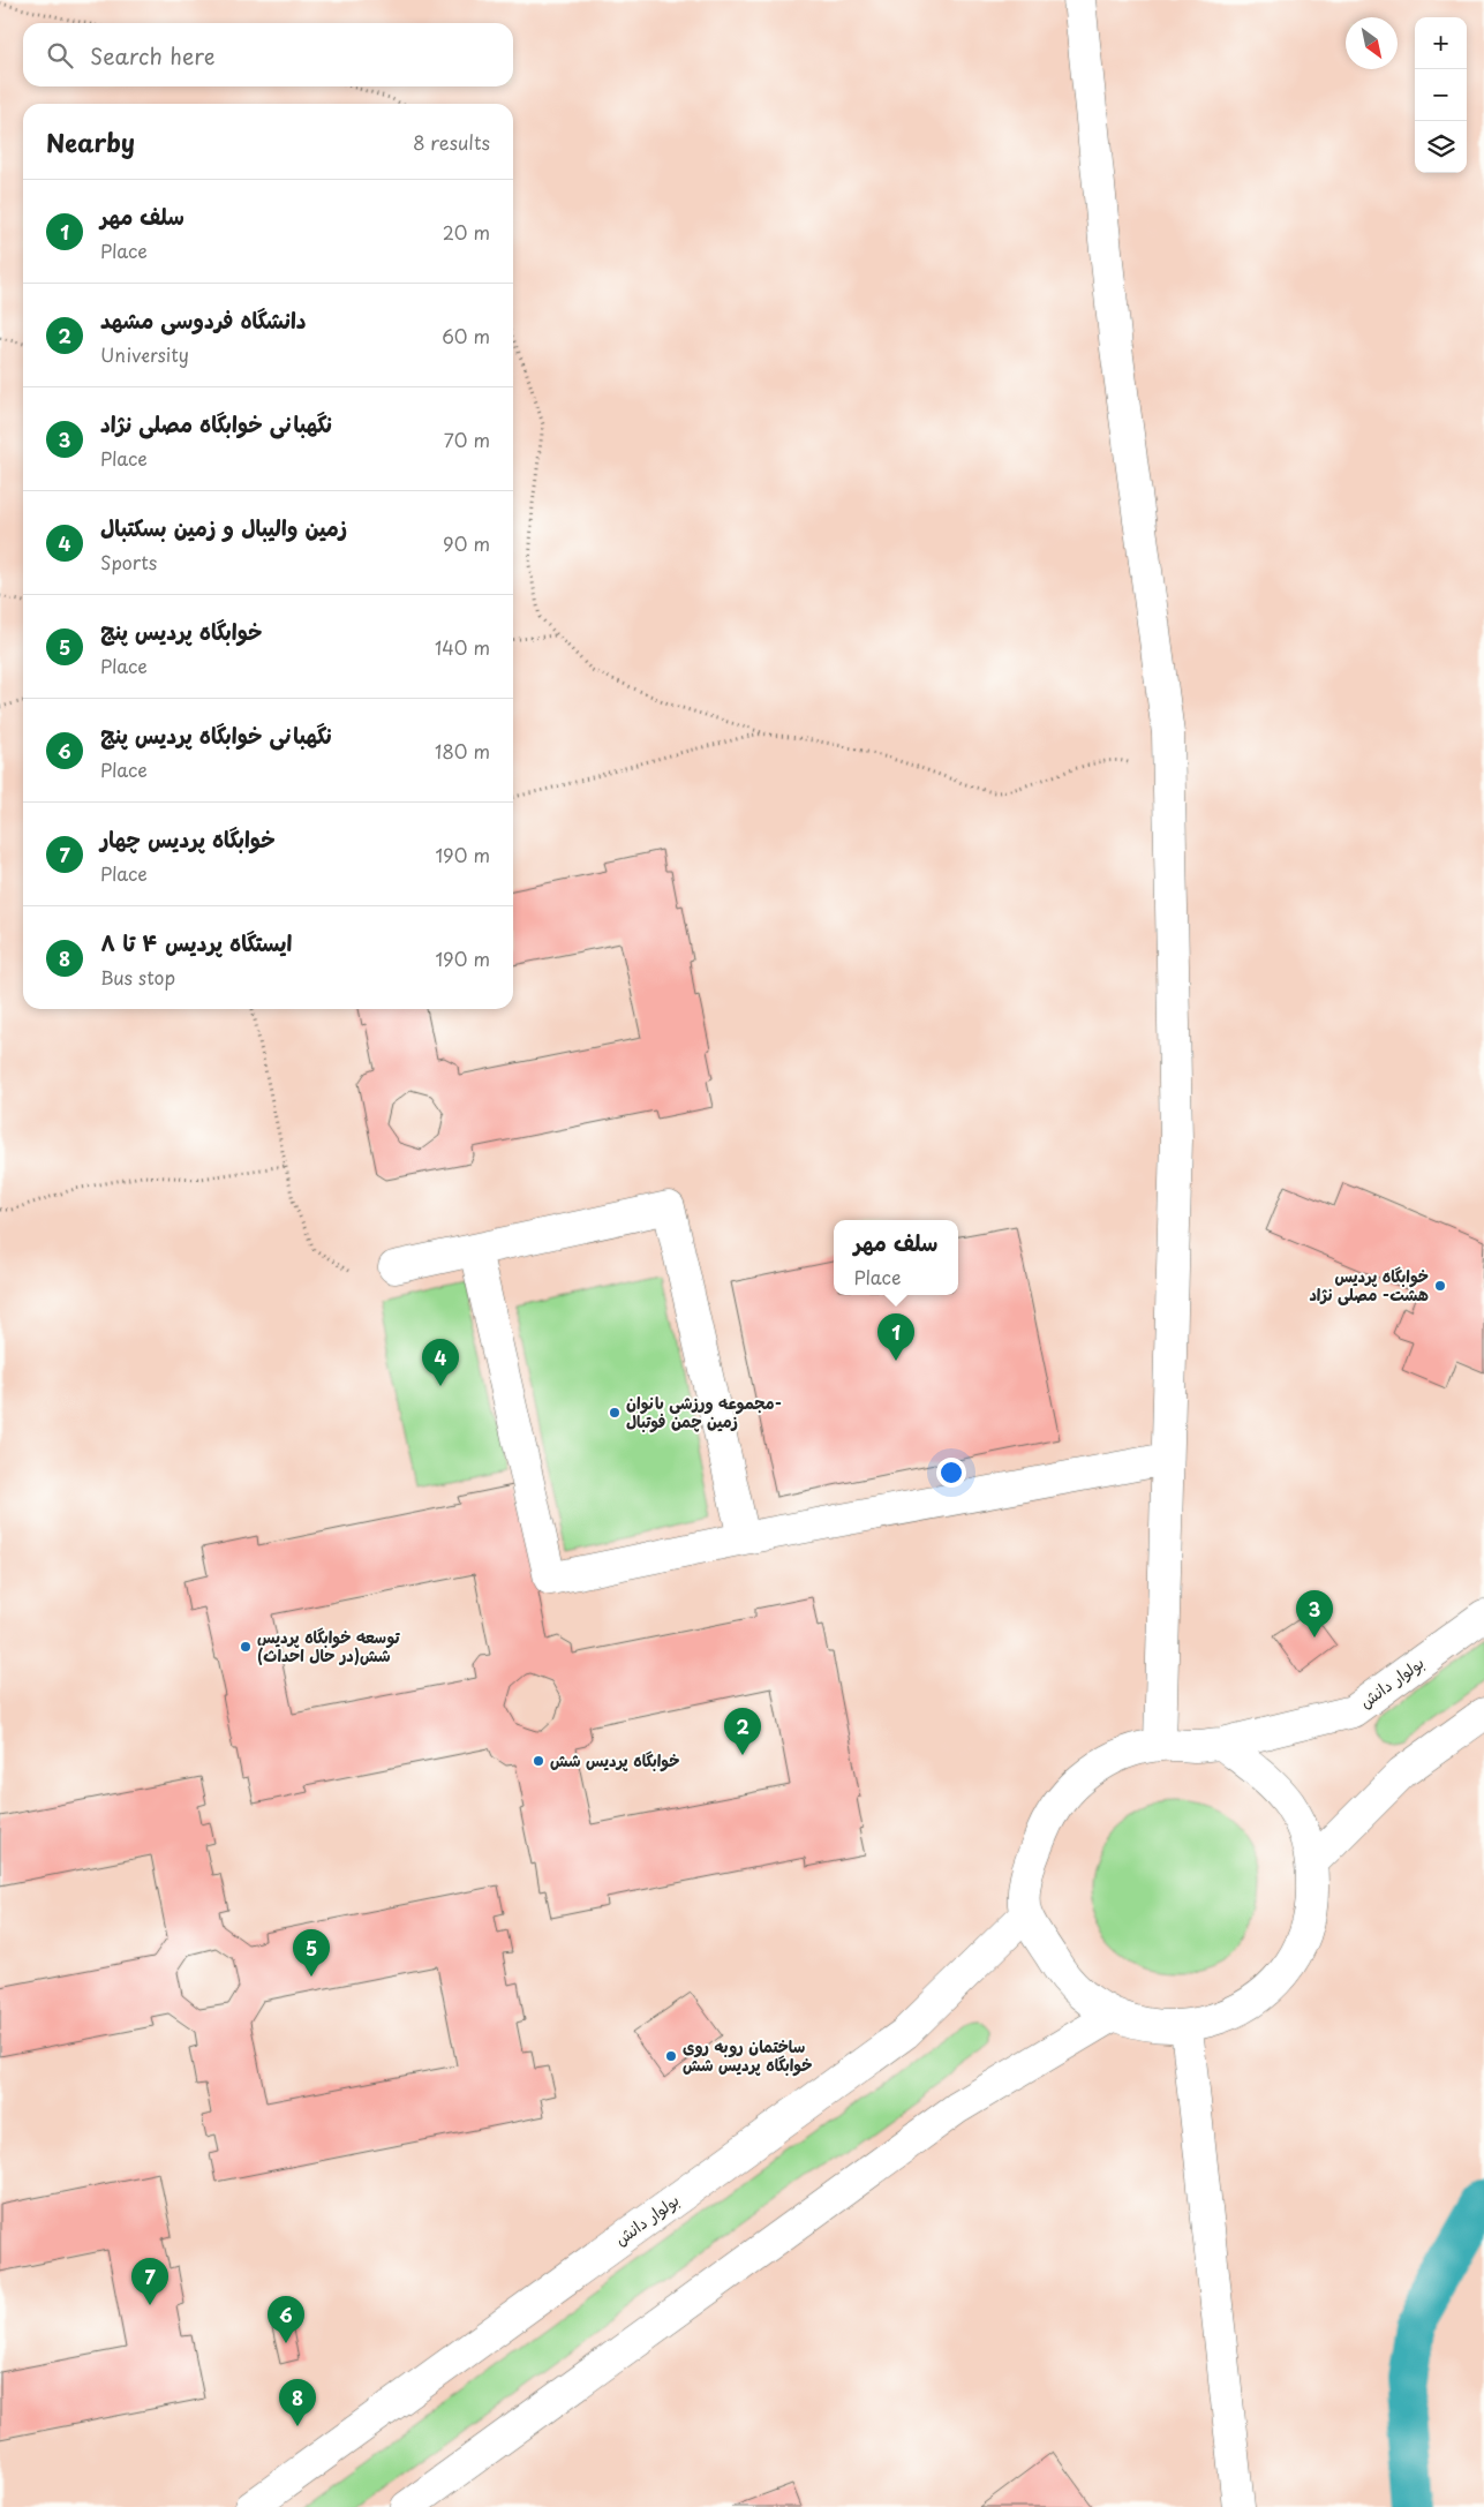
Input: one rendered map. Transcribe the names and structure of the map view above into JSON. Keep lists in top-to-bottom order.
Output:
{
  "streets": {
    "lane": ["بولوار دانش"]
  },
  "places": [
    "خوابگاه پردیس هشت- مصلی نژاد",
    "مجموعه ورزشی بانوان- زمین چمن فوتبال",
    "توسعه خوابگاه پردیس شش(در حال احداث)",
    "خوابگاه پردیس شش",
    "ساختمان روبه روی خوابگاه پردیس شش"
  ],
  "north": "bottom right",
  "page": {
    "map_buttons": ["+", "−"],
    "search": "Search here",
    "heading": ["Nearby", "8 results"],
    "list": [
      {
        "mark": "1",
        "name": "سلف مهر",
        "note": "Place",
        "value": "20 m"
      },
      {
        "mark": "2",
        "name": "دانشگاه فردوسی مشهد",
        "note": "University",
        "value": "60 m"
      },
      {
        "mark": "3",
        "name": "نگهبانی خوابگاه مصلی نژاد",
        "note": "Place",
        "value": "70 m"
      },
      {
        "mark": "4",
        "name": "زمین والیبال و زمین بسکتبال",
        "note": "Sports",
        "value": "90 m"
      },
      {
        "mark": "5",
        "name": "خوابگاه پردیس پنج",
        "note": "Place",
        "value": "140 m"
      },
      {
        "mark": "6",
        "name": "نگهبانی خوابگاه پردیس پنج",
        "note": "Place",
        "value": "180 m"
      },
      {
        "mark": "7",
        "name": "خوابگاه پردیس چهار",
        "note": "Place",
        "value": "190 m"
      },
      {
        "mark": "8",
        "name": "ایستگاه پردیس ۴ تا ۸",
        "note": "Bus stop",
        "value": "190 m"
      }
    ],
    "popup": ["سلف مهر", "Place"],
    "pins": [
      "1",
      "4",
      "3",
      "2",
      "5",
      "7",
      "6",
      "8"
    ]
  }
}
